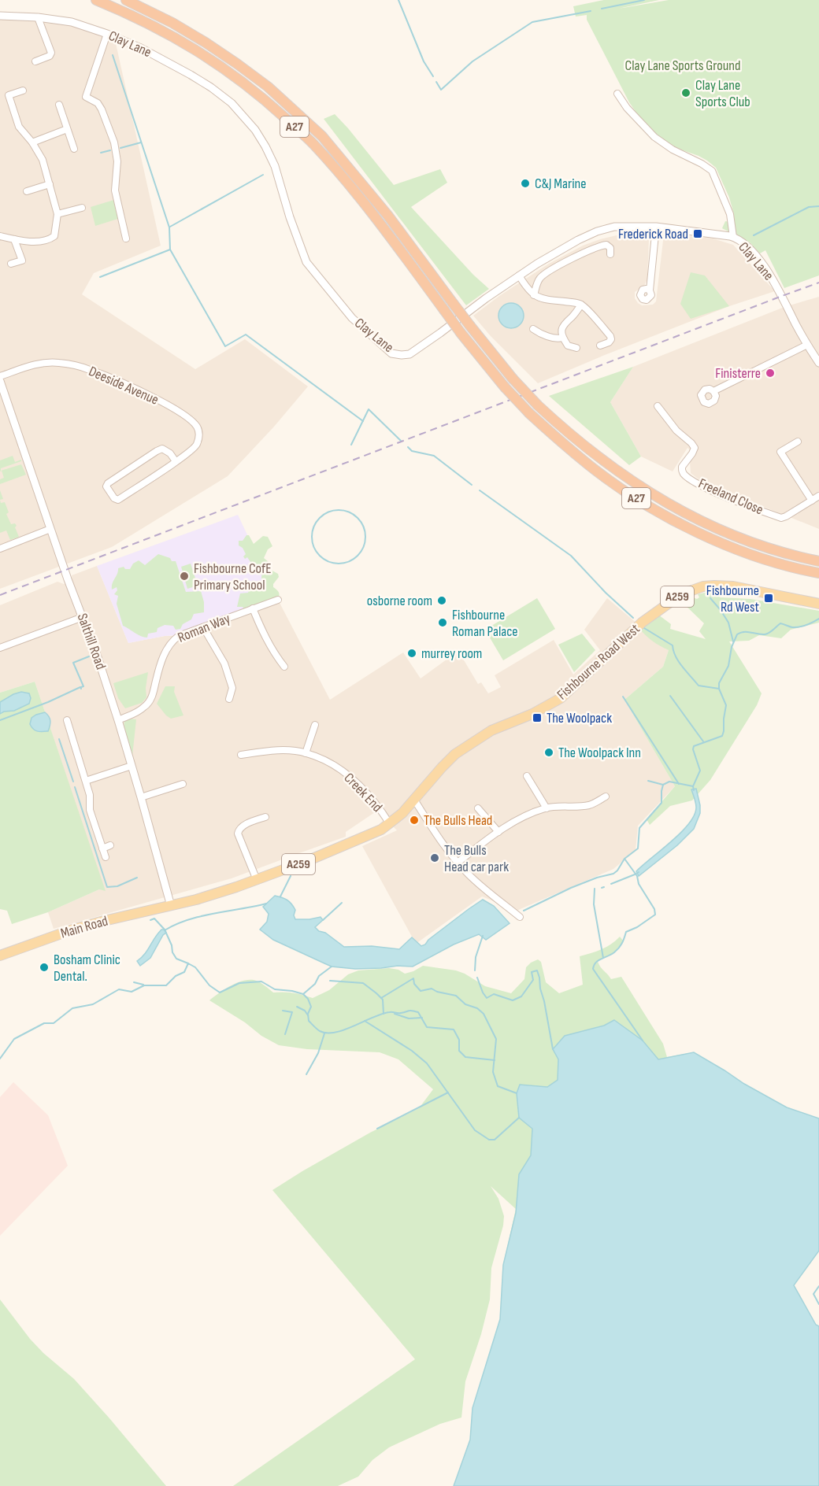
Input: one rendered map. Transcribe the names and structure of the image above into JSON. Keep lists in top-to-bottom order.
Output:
{
  "streets": {
    "highway": ["A27"],
    "main road": ["A259", "Fishbourne Road West", "Main Road"],
    "street": [
      "Clay Lane",
      "Deeside Avenue",
      "Freeland Close",
      "Roman Way",
      "Salthill Road",
      "Creek End"
    ]
  },
  "crossings": [
    ["Roman Way", "Salthill Road"],
    ["Salthill Road", "Fishbourne Road West"],
    ["Salthill Road", "Main Road"],
    ["Fishbourne Road West", "Creek End"],
    ["Fishbourne Road West", "Main Road"]
  ],
  "parks": ["Clay Lane Sports Ground"],
  "places": {
    "other": [
      "Clay Lane Sports Club",
      "C&J Marine",
      "Finisterre",
      "Fishbourne CofE Primary School",
      "osborne room",
      "Fishbourne Roman Palace",
      "murrey room",
      "The Woolpack Inn",
      "The Bulls Head",
      "The Bulls Head car park",
      "Bosham Clinic Dental."
    ],
    "transit": ["Frederick Road", "Fishbourne Rd West", "The Woolpack"]
  }
}
